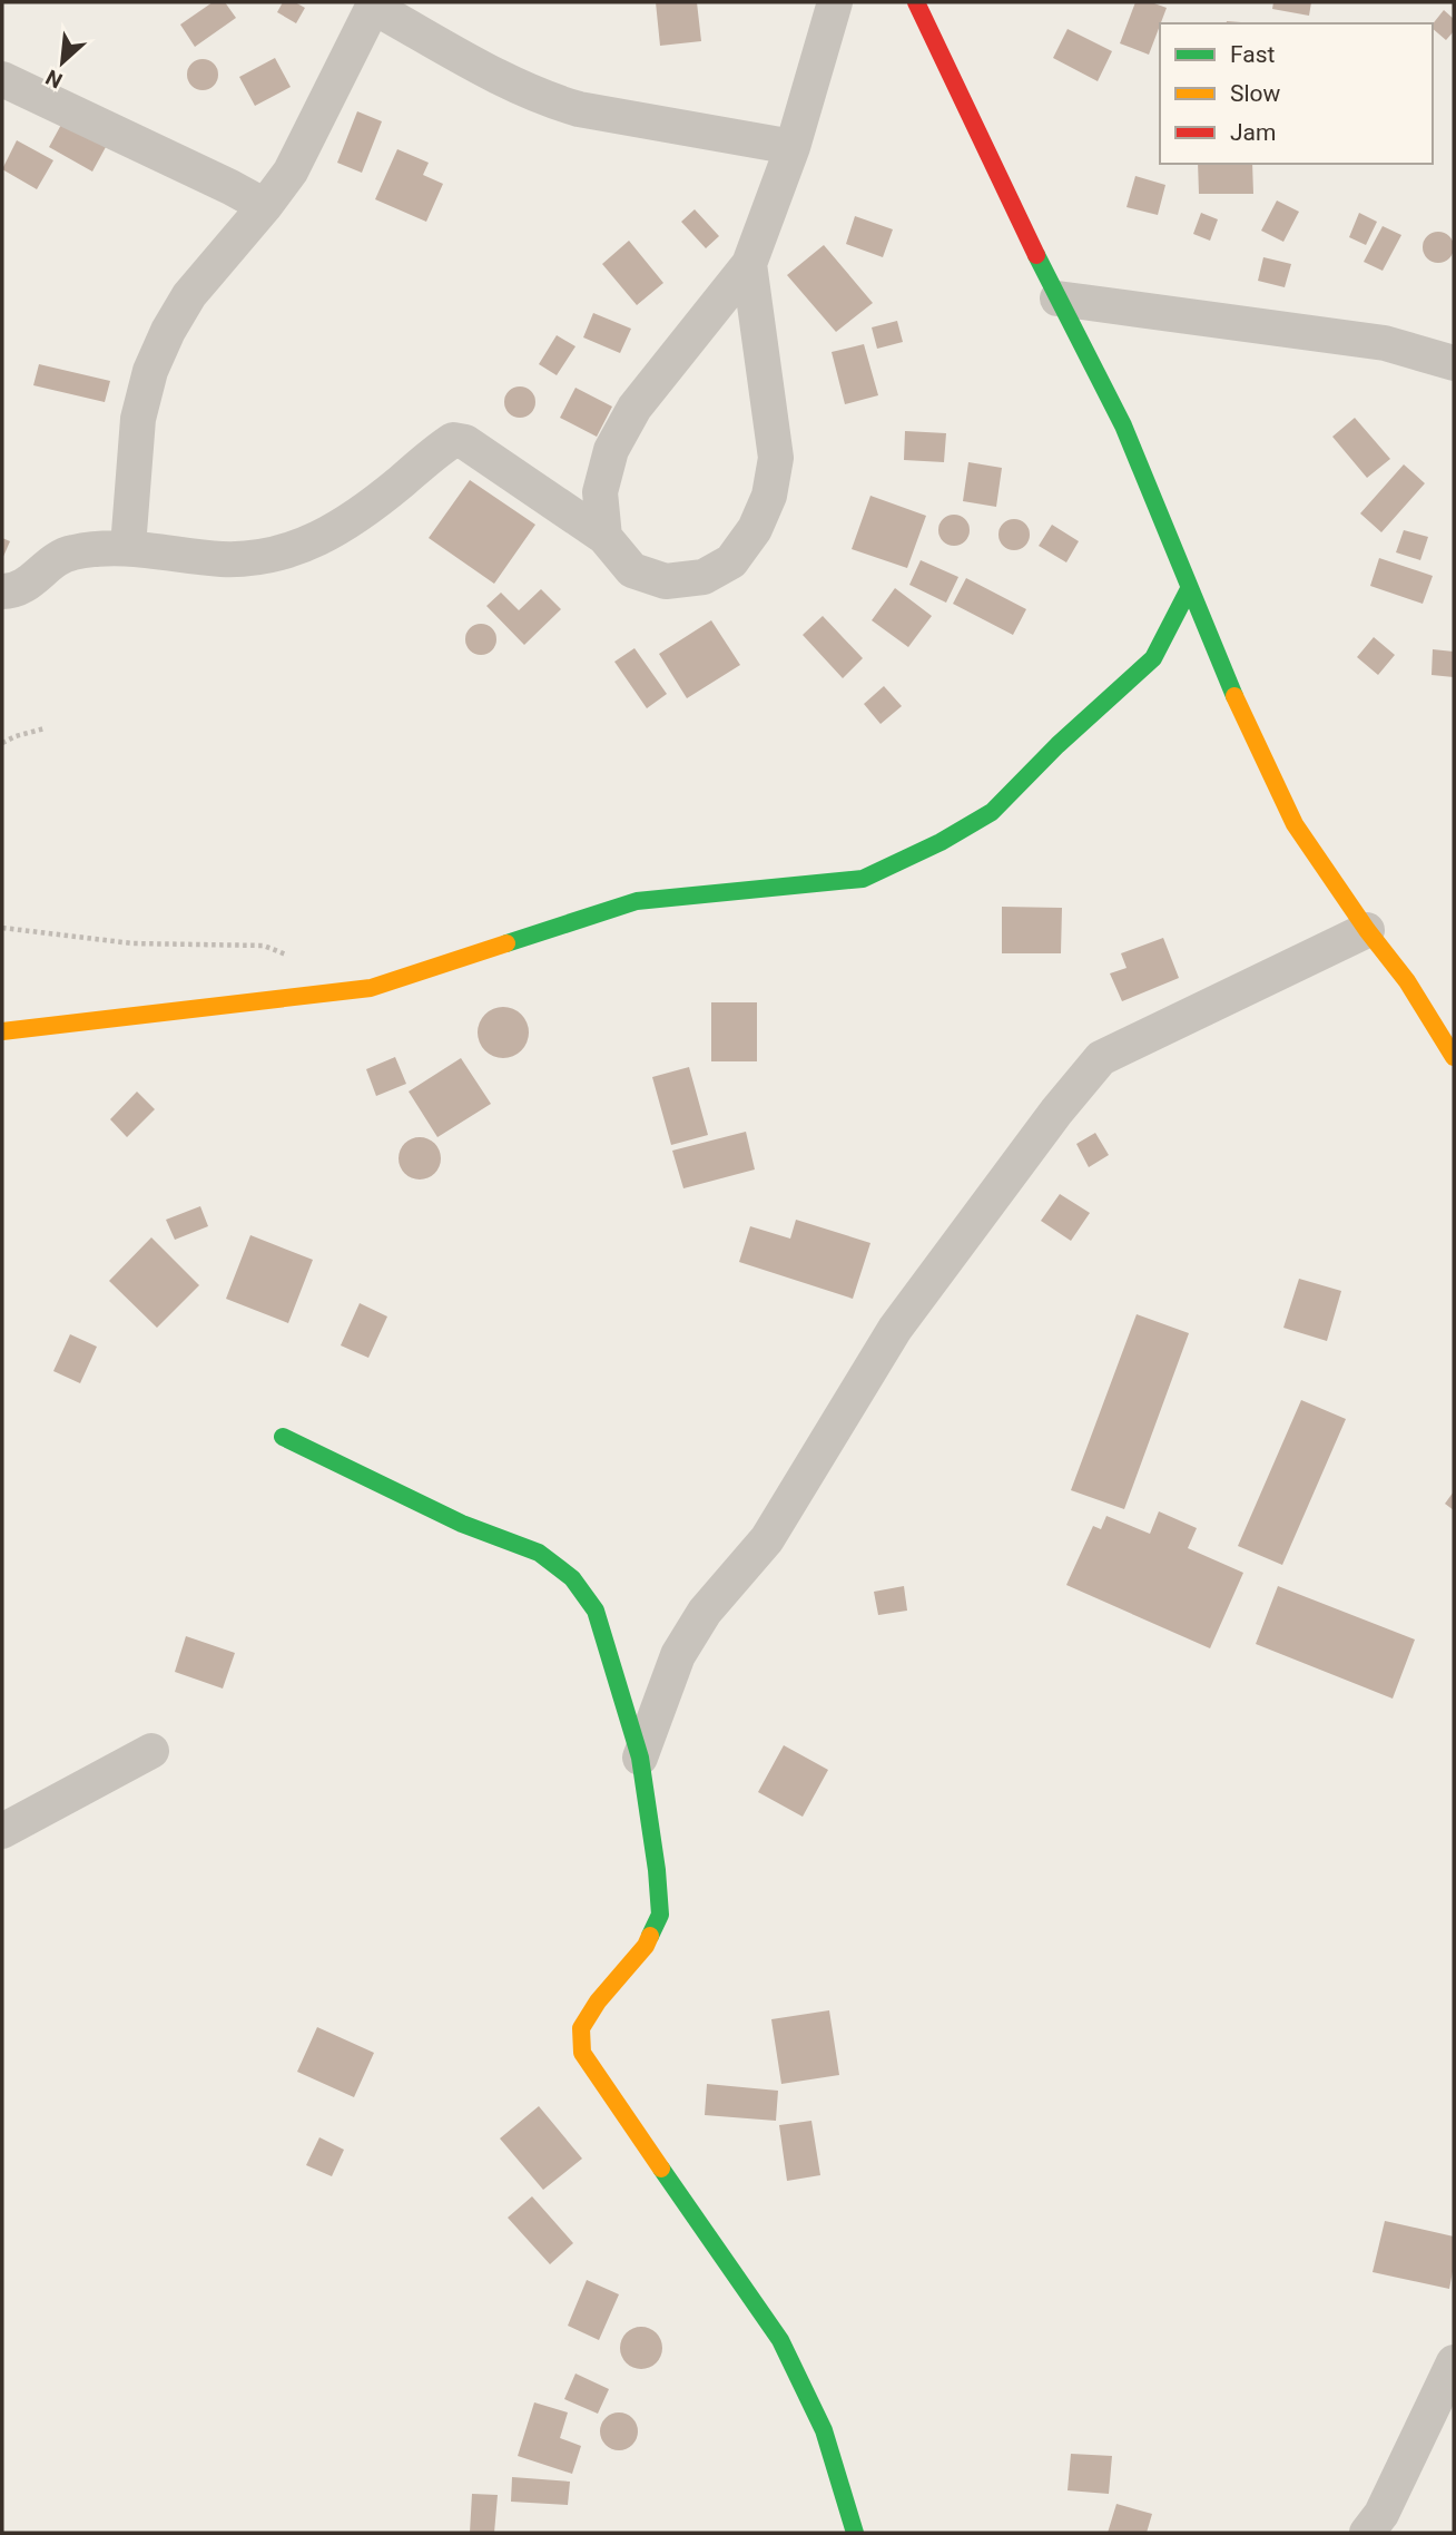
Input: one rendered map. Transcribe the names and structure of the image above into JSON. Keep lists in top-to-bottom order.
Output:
{
  "legend": ["Fast", "Slow", "Jam"],
  "north": "bottom left"
}
